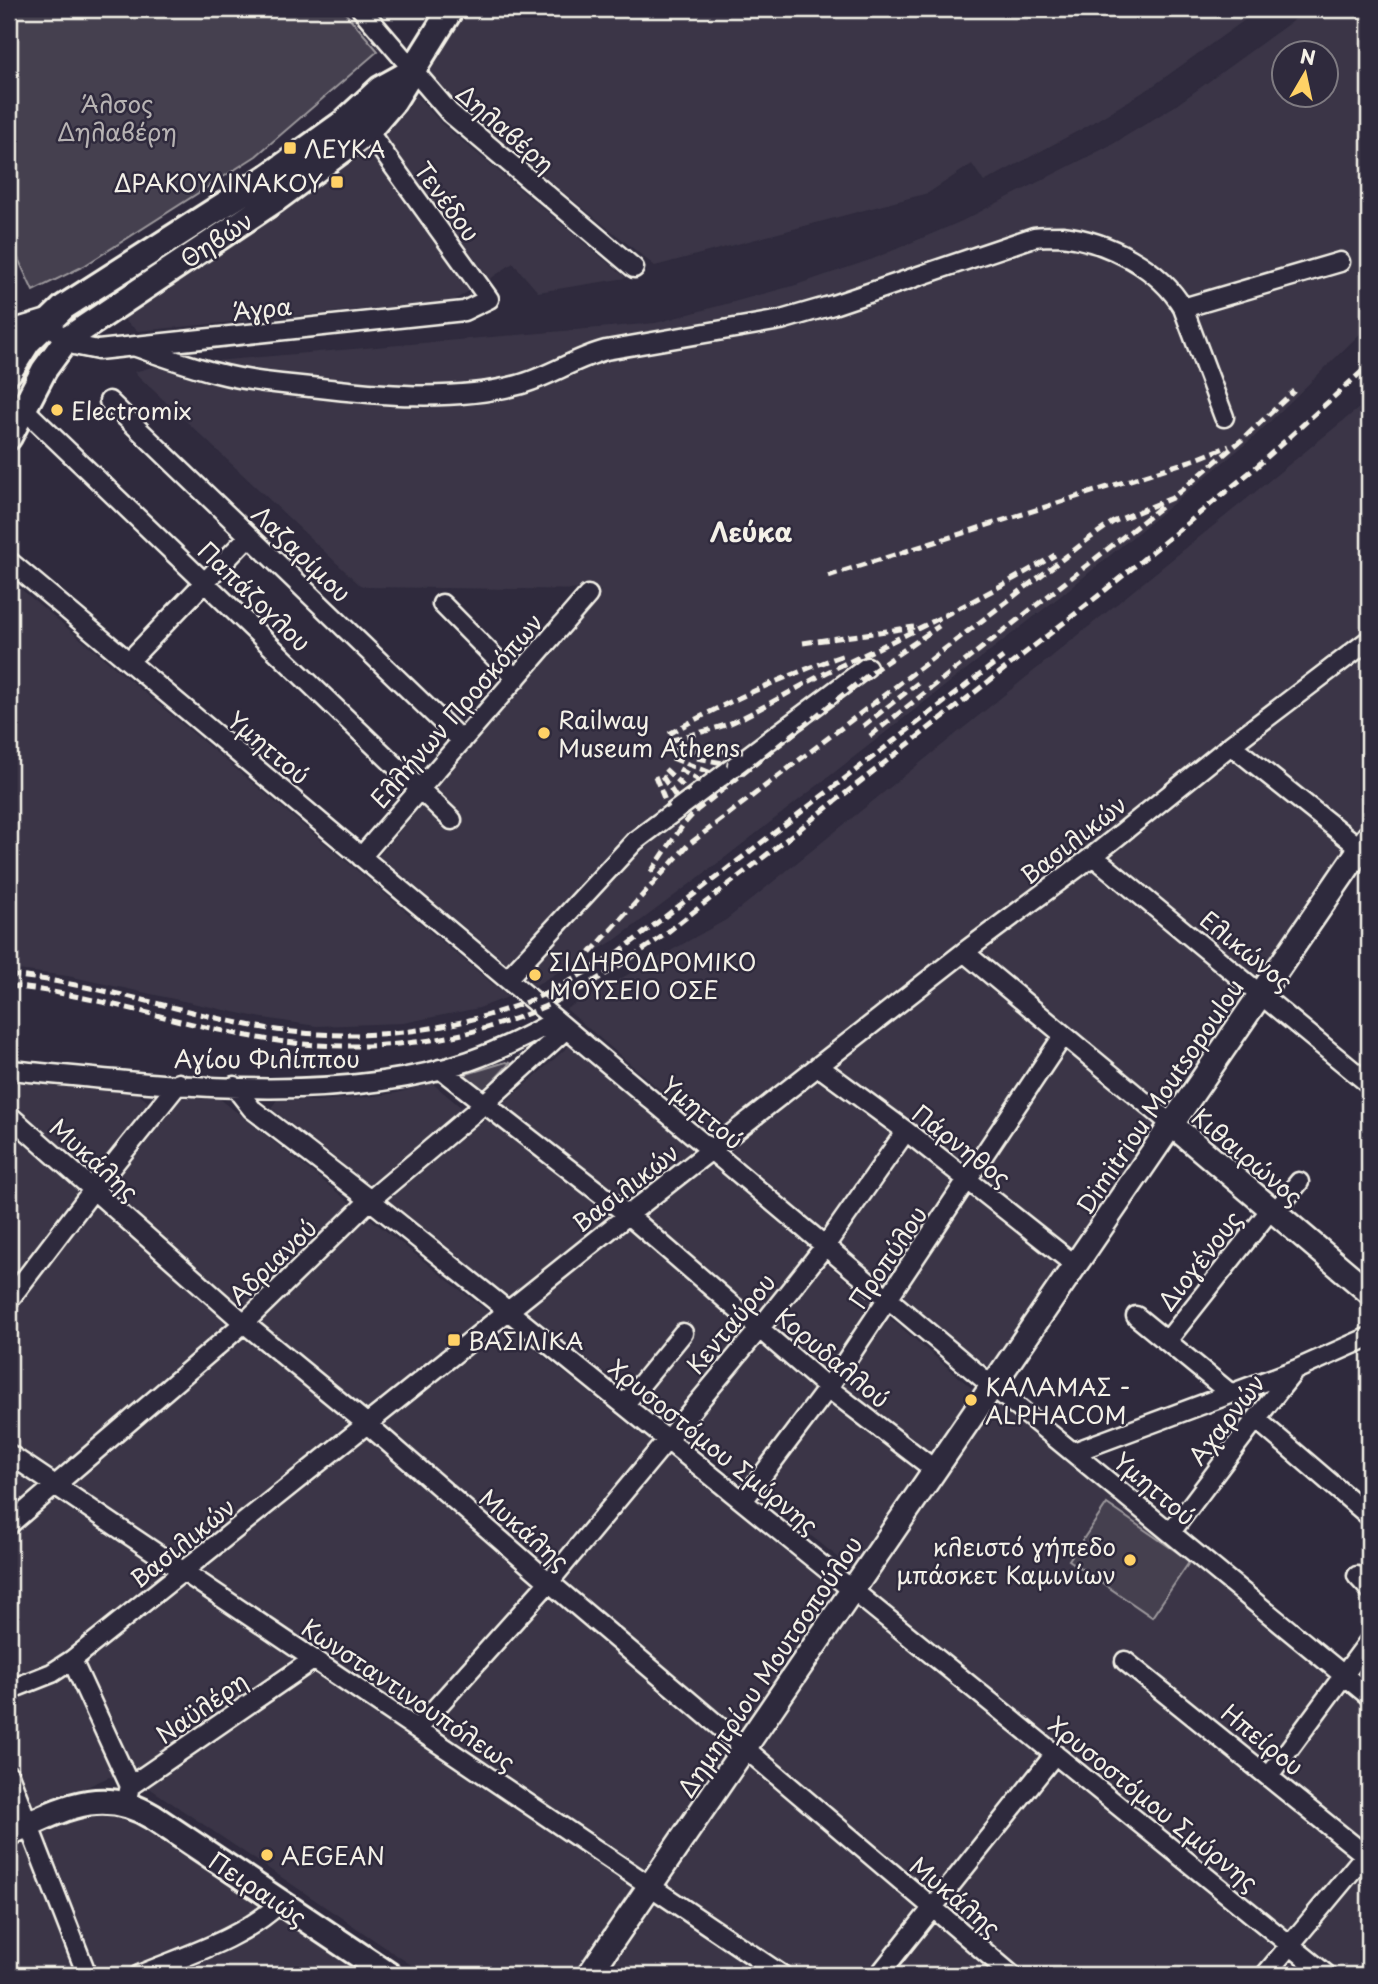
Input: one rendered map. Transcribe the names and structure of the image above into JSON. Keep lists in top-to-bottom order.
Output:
{
  "streets": {
    "main road": ["Θηβών", "Πειραιώς"],
    "street": [
      "Δηλαβέρη",
      "Τενέδου",
      "Άγρα",
      "Λαζαρίμου",
      "Παπάζογλου",
      "Ελλήνων Προσκόπων",
      "Υμηττού",
      "Βασιλικών",
      "Ελικώνος",
      "Αγίου Φιλίππου",
      "Dimitriou Moutsopoulou",
      "Πάρνηθος",
      "Κιθαιρώνος",
      "Μυκάλης",
      "Προπύλου",
      "Διογένους",
      "Αδριανού",
      "Κενταύρου",
      "Κορυδαλλού",
      "Αχαρνών",
      "Χρυσοστόμου Σμύρνης",
      "Δημητρίου Μουτσοπούλου",
      "Κωνσταντινουπόλεως",
      "Ναϋλέρη",
      "Ηπείρου"
    ]
  },
  "crossings": [
    ["Δηλαβέρη", "Θηβών"],
    ["Τενέδου", "Θηβών"],
    ["Τενέδου", "Άγρα"],
    ["Θηβών", "Άγρα"],
    ["Θηβών", "Παπάζογλου"],
    ["Λαζαρίμου", "Ελλήνων Προσκόπων"],
    ["Παπάζογλου", "Ελλήνων Προσκόπων"],
    ["Ελλήνων Προσκόπων", "Υμηττού"],
    ["Υμηττού", "Βασιλικών"],
    ["Υμηττού", "Αγίου Φιλίππου"],
    ["Υμηττού", "Dimitriou Moutsopoulou"],
    ["Υμηττού", "Προπύλου"],
    ["Υμηττού", "Αδριανού"],
    ["Υμηττού", "Κενταύρου"],
    ["Υμηττού", "Αχαρνών"],
    ["Υμηττού", "Δημητρίου Μουτσοπούλου"],
    ["Βασιλικών", "Ελικώνος"],
    ["Βασιλικών", "Πάρνηθος"],
    ["Βασιλικών", "Κιθαιρώνος"],
    ["Βασιλικών", "Μυκάλης"],
    ["Βασιλικών", "Κορυδαλλού"],
    ["Βασιλικών", "Χρυσοστόμου Σμύρνης"],
    ["Βασιλικών", "Κωνσταντινουπόλεως"],
    ["Ελικώνος", "Dimitriou Moutsopoulou"],
    ["Αγίου Φιλίππου", "Αδριανού"],
    ["Αγίου Φιλίππου", "Κορυδαλλού"],
    ["Αγίου Φιλίππου", "Χρυσοστόμου Σμύρνης"],
    ["Dimitriou Moutsopoulou", "Πάρνηθος"],
    ["Dimitriou Moutsopoulou", "Κιθαιρώνος"],
    ["Dimitriou Moutsopoulou", "Δημητρίου Μουτσοπούλου"],
    ["Πάρνηθος", "Προπύλου"],
    ["Πάρνηθος", "Κενταύρου"],
    ["Κιθαιρώνος", "Προπύλου"],
    ["Κιθαιρώνος", "Διογένους"],
    ["Μυκάλης", "Αδριανού"],
    ["Μυκάλης", "Κενταύρου"],
    ["Μυκάλης", "Δημητρίου Μουτσοπούλου"],
    ["Προπύλου", "Κορυδαλλού"],
    ["Προπύλου", "Χρυσοστόμου Σμύρνης"],
    ["Αδριανού", "Κορυδαλλού"],
    ["Αδριανού", "Χρυσοστόμου Σμύρνης"],
    ["Αδριανού", "Κωνσταντινουπόλεως"],
    ["Κενταύρου", "Κορυδαλλού"],
    ["Κενταύρου", "Χρυσοστόμου Σμύρνης"],
    ["Κενταύρου", "Κωνσταντινουπόλεως"],
    ["Κορυδαλλού", "Δημητρίου Μουτσοπούλου"],
    ["Χρυσοστόμου Σμύρνης", "Δημητρίου Μουτσοπούλου"],
    ["Δημητρίου Μουτσοπούλου", "Κωνσταντινουπόλεως"],
    ["Κωνσταντινουπόλεως", "Ναϋλέρη"],
    ["Ναϋλέρη", "Πειραιώς"]
  ],
  "districts": ["Λεύκα"],
  "parks": ["Άλσος Δηλαβέρη"],
  "places": {
    "transit": ["ΛΕΥΚΑ", "ΔΡΑΚΟΥΛΙΝΑΚΟΥ", "ΒΑΣΙΛΙΚΑ"],
    "other": [
      "Electromix",
      "Railway Museum Athens",
      "ΣΙΔΗΡΟΔΡΟΜΙΚΟ ΜΟΥΣΕΙΟ ΟΣΕ",
      "ΚΑΛΑΜΑΣ - ALPHACOM",
      "κλειστό γήπεδο μπάσκετ Καμινίων",
      "AEGEAN"
    ]
  },
  "north": "top"
}
